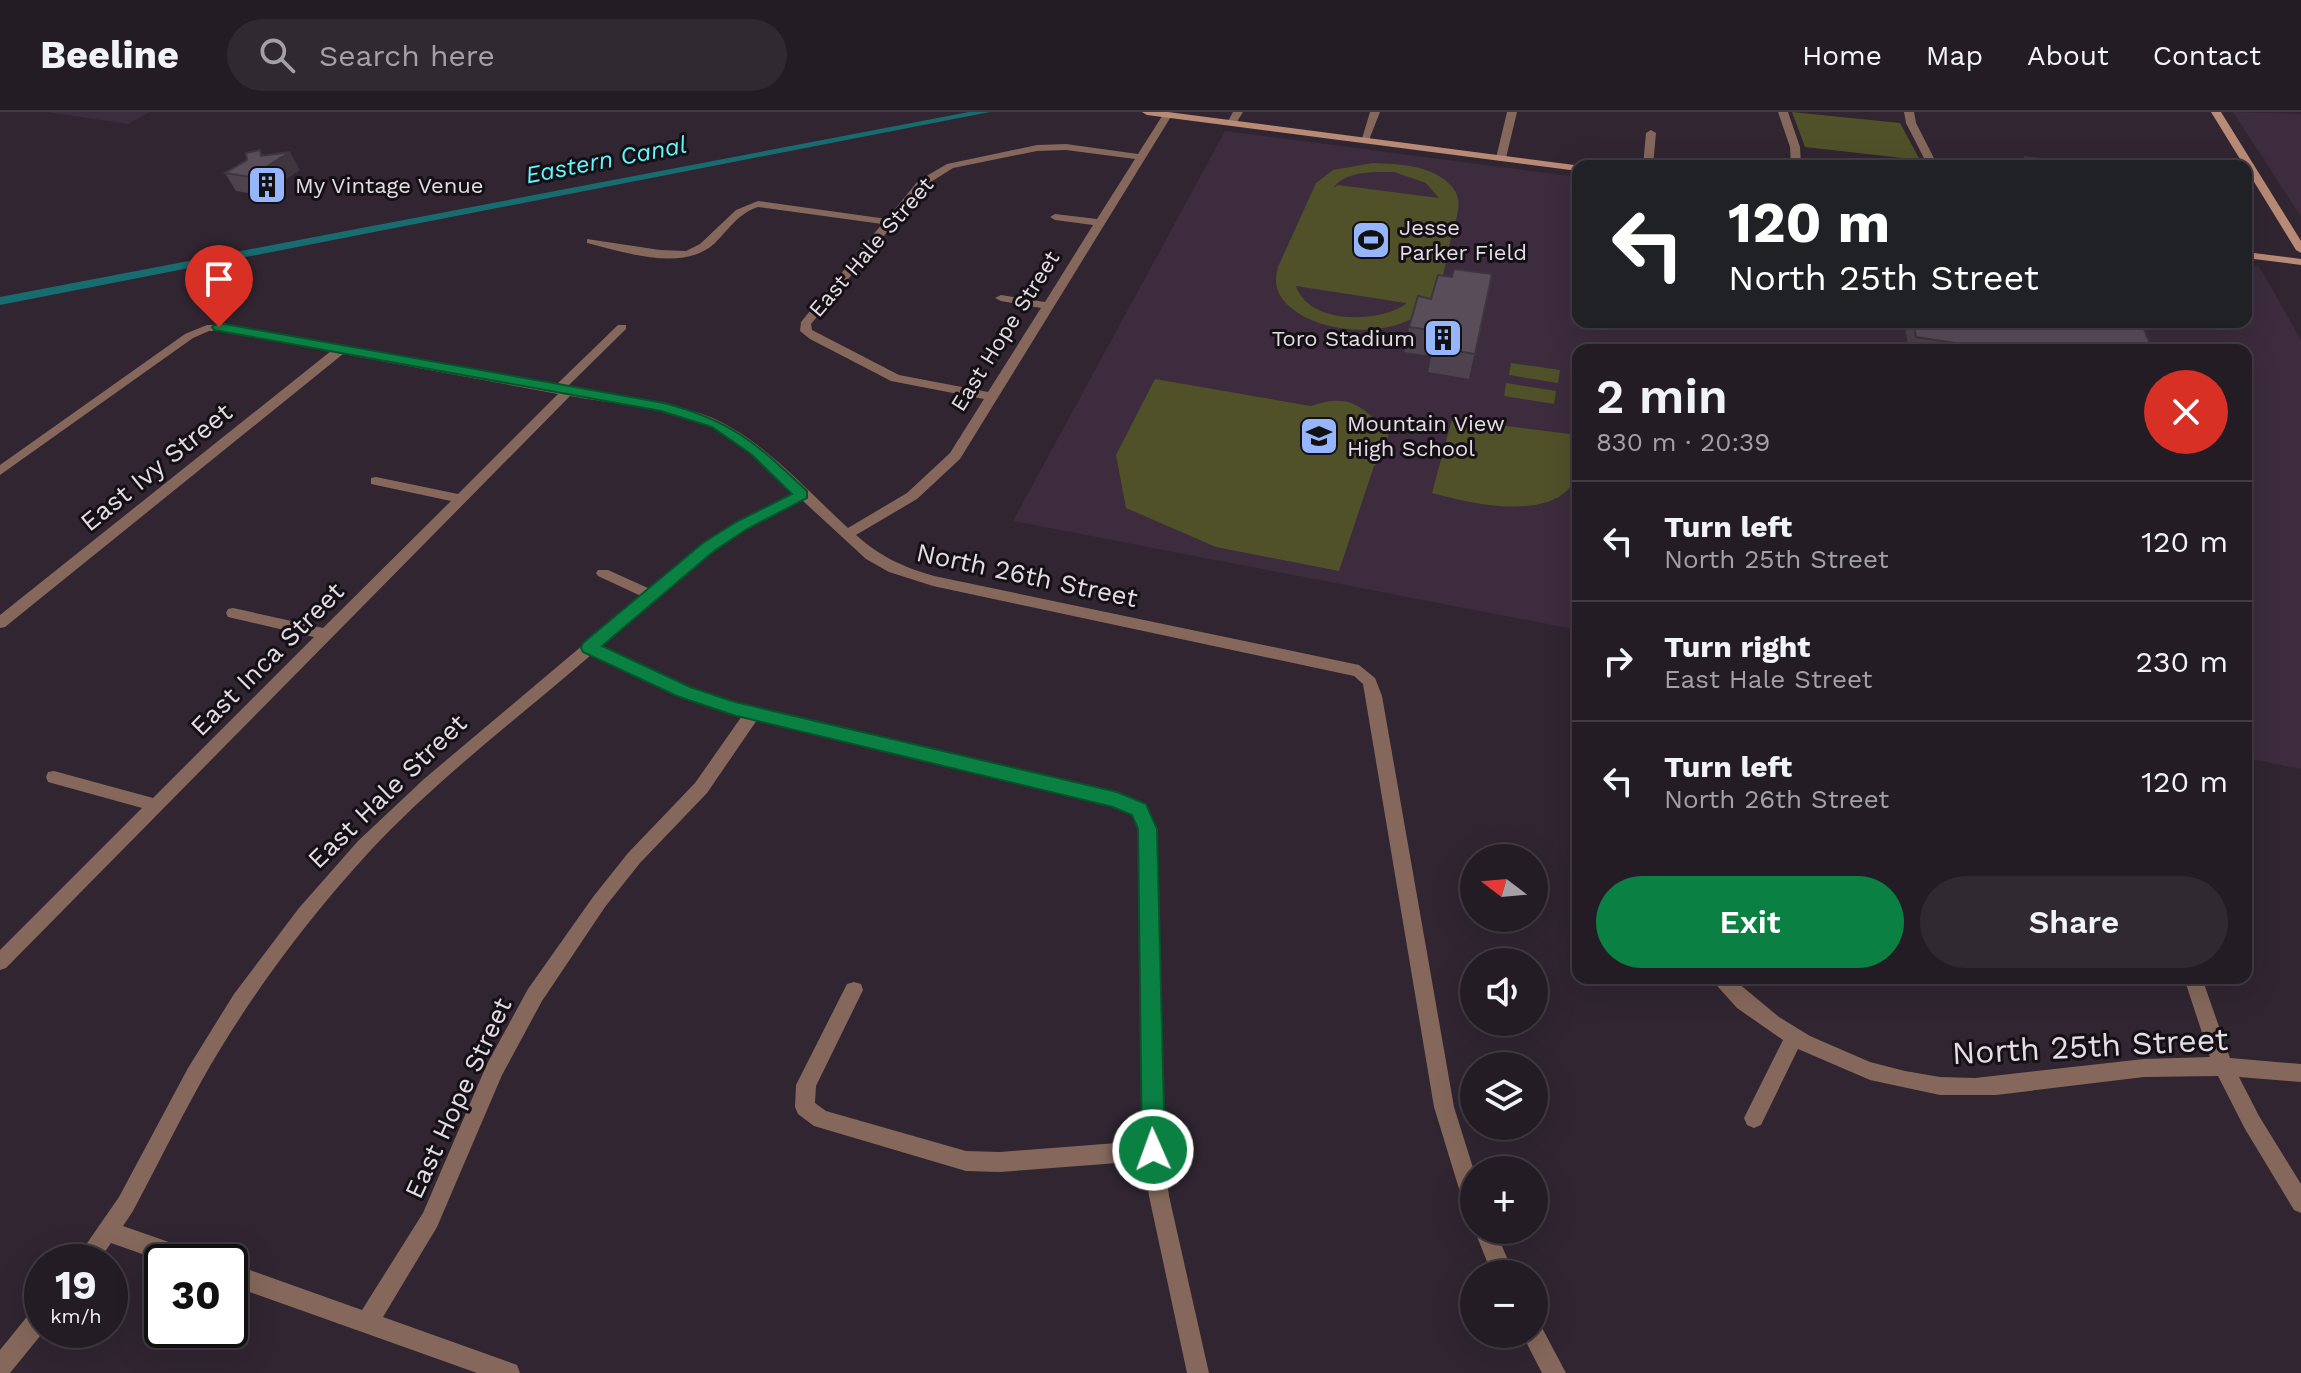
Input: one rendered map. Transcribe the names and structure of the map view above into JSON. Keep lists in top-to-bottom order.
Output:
{
  "streets": {
    "street": [
      "East Hale Street",
      "East Hope Street",
      "East Ivy Street",
      "North 26th Street",
      "East Inca Street",
      "North 25th Street"
    ]
  },
  "crossings": [
    ["East Hale Street", "East Hope Street"],
    ["East Hale Street", "North 26th Street"],
    ["East Hope Street", "North 26th Street"],
    ["East Ivy Street", "North 26th Street"],
    ["North 26th Street", "East Inca Street"]
  ],
  "water": ["Eastern Canal"],
  "places": {
    "building": ["My Vintage Venue", "Toro Stadium"],
    "sports": ["Jesse Parker Field"],
    "school or university": ["Mountain View High School"]
  },
  "north": "left",
  "page": {
    "header": "Beeline",
    "search": "Search here",
    "nav": [
      "Home",
      "Map",
      "About",
      "Contact"
    ],
    "turn": ["120 m", "North 25th Street"],
    "heading": ["2 min", "830 m · 20:39"],
    "list": [
      {
        "name": "Turn left",
        "note": "North 25th Street",
        "value": "120 m"
      },
      {
        "name": "Turn right",
        "note": "East Hale Street",
        "value": "230 m"
      },
      {
        "name": "Turn left",
        "note": "North 26th Street",
        "value": "120 m"
      }
    ],
    "map_buttons": ["+", "−"],
    "buttons": ["Exit", "Share"],
    "speed": "19 km/h",
    "limit": "30"
  }
}
